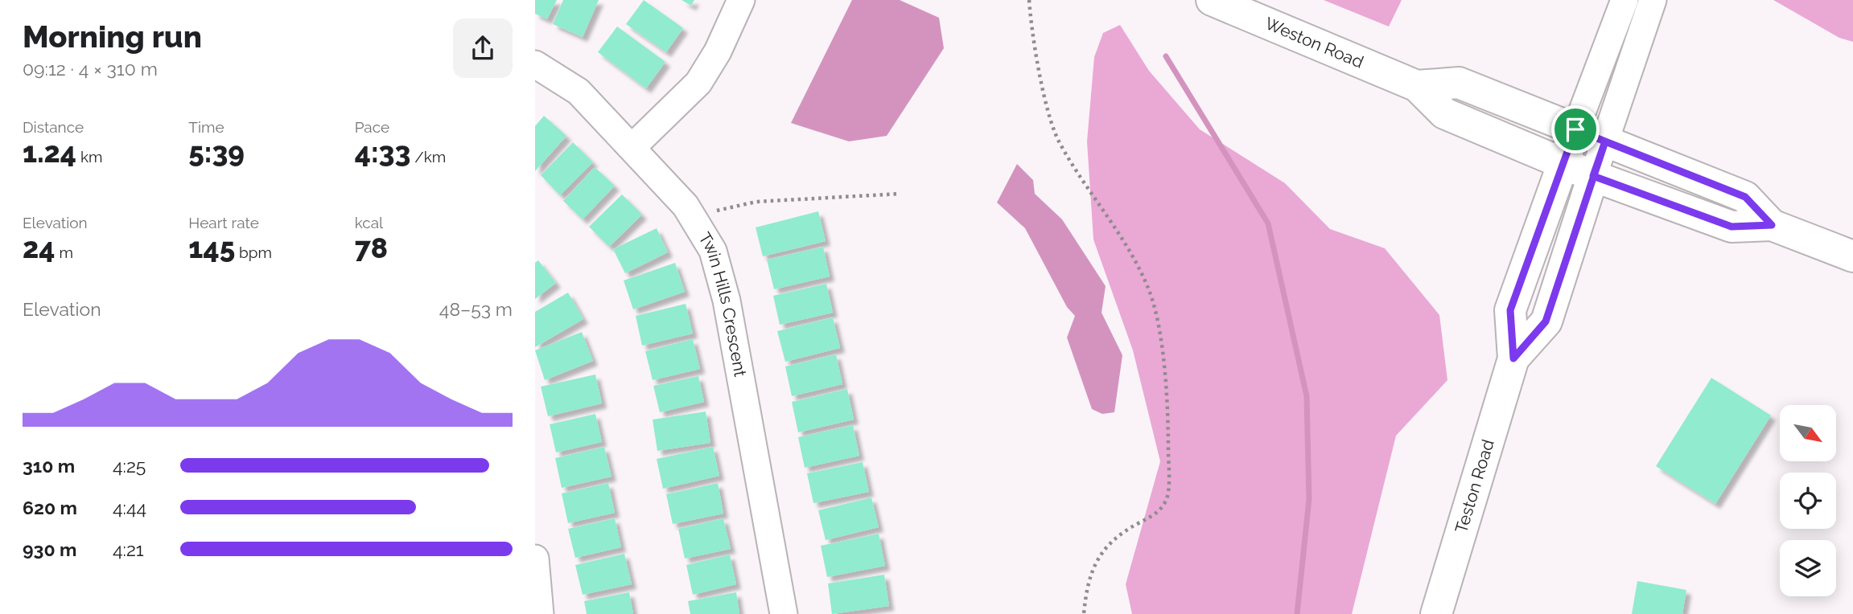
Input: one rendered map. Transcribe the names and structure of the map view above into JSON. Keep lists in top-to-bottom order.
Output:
{
  "streets": {
    "main road": ["Weston Road", "Teston Road"],
    "street": ["Twin Hills Crescent"]
  },
  "crossings": [
    ["Weston Road", "Teston Road"]
  ],
  "north": "bottom right",
  "page": {
    "heading": ["Morning run", "09:12 · 4 × 310 m"],
    "stats": [
      ["Distance", "1.24 km"],
      ["Time", "5:39"],
      ["Pace", "4:33 /km"],
      ["Elevation", "24 m"],
      ["Heart rate", "145 bpm"],
      ["kcal", "78"]
    ],
    "chart": ["Elevation", "48–53 m"],
    "list": [
      {
        "name": "310 m",
        "note": "4:25"
      },
      {
        "name": "620 m",
        "note": "4:44"
      },
      {
        "name": "930 m",
        "note": "4:21"
      }
    ]
  }
}
